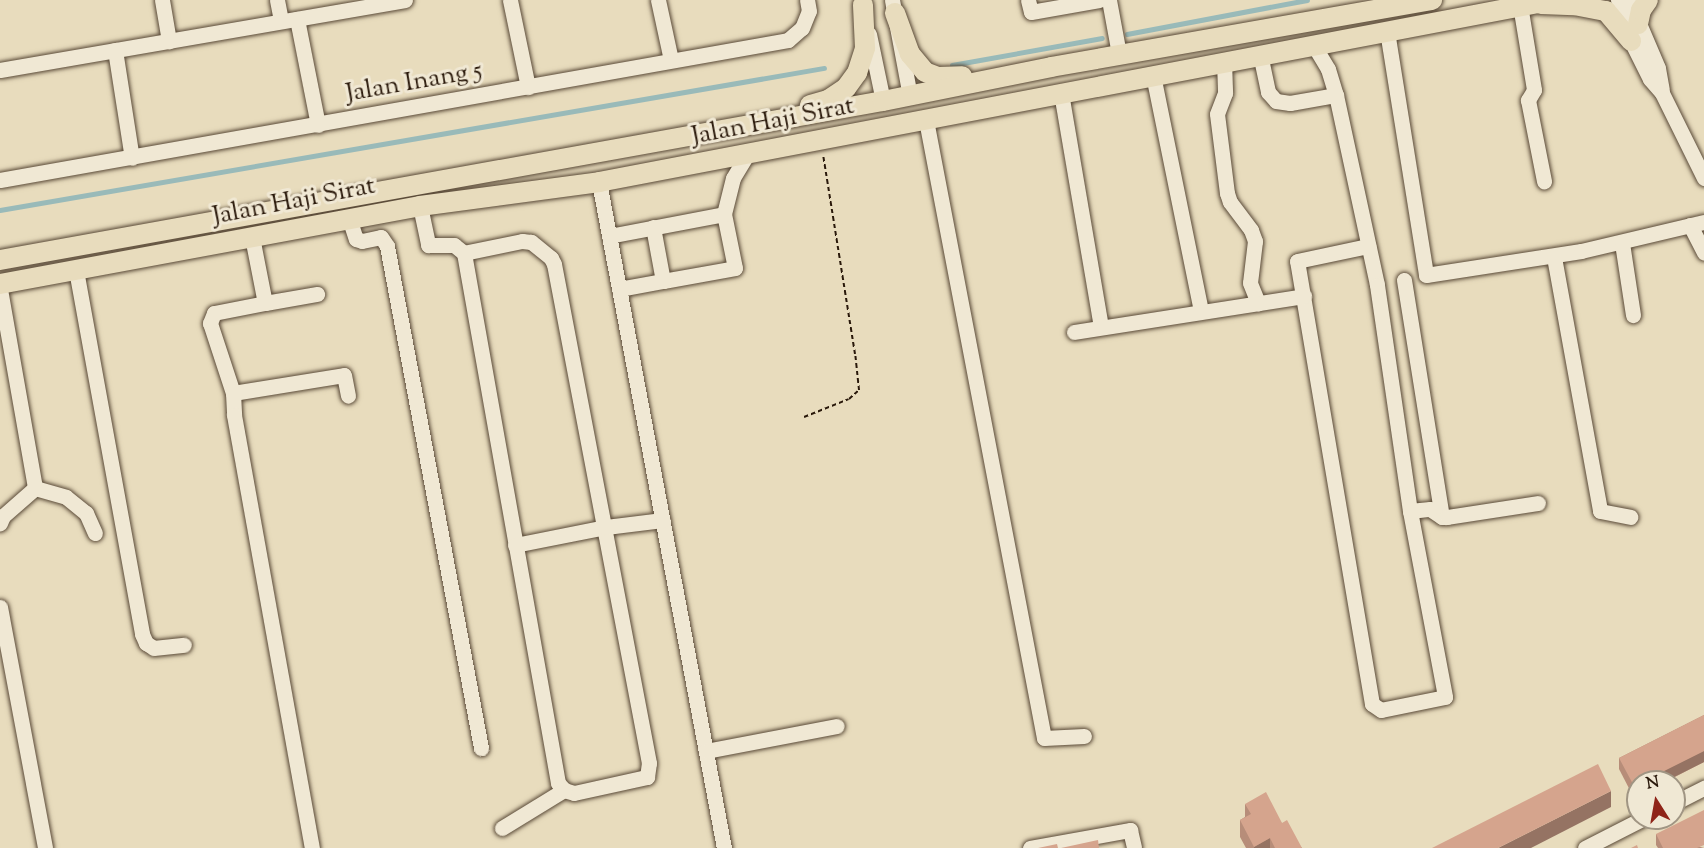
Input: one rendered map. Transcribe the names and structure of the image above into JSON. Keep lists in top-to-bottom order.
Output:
{
  "streets": {
    "main road": ["Jalan Haji Sirat"],
    "street": ["Jalan Inang 5"]
  },
  "north": "top"
}
